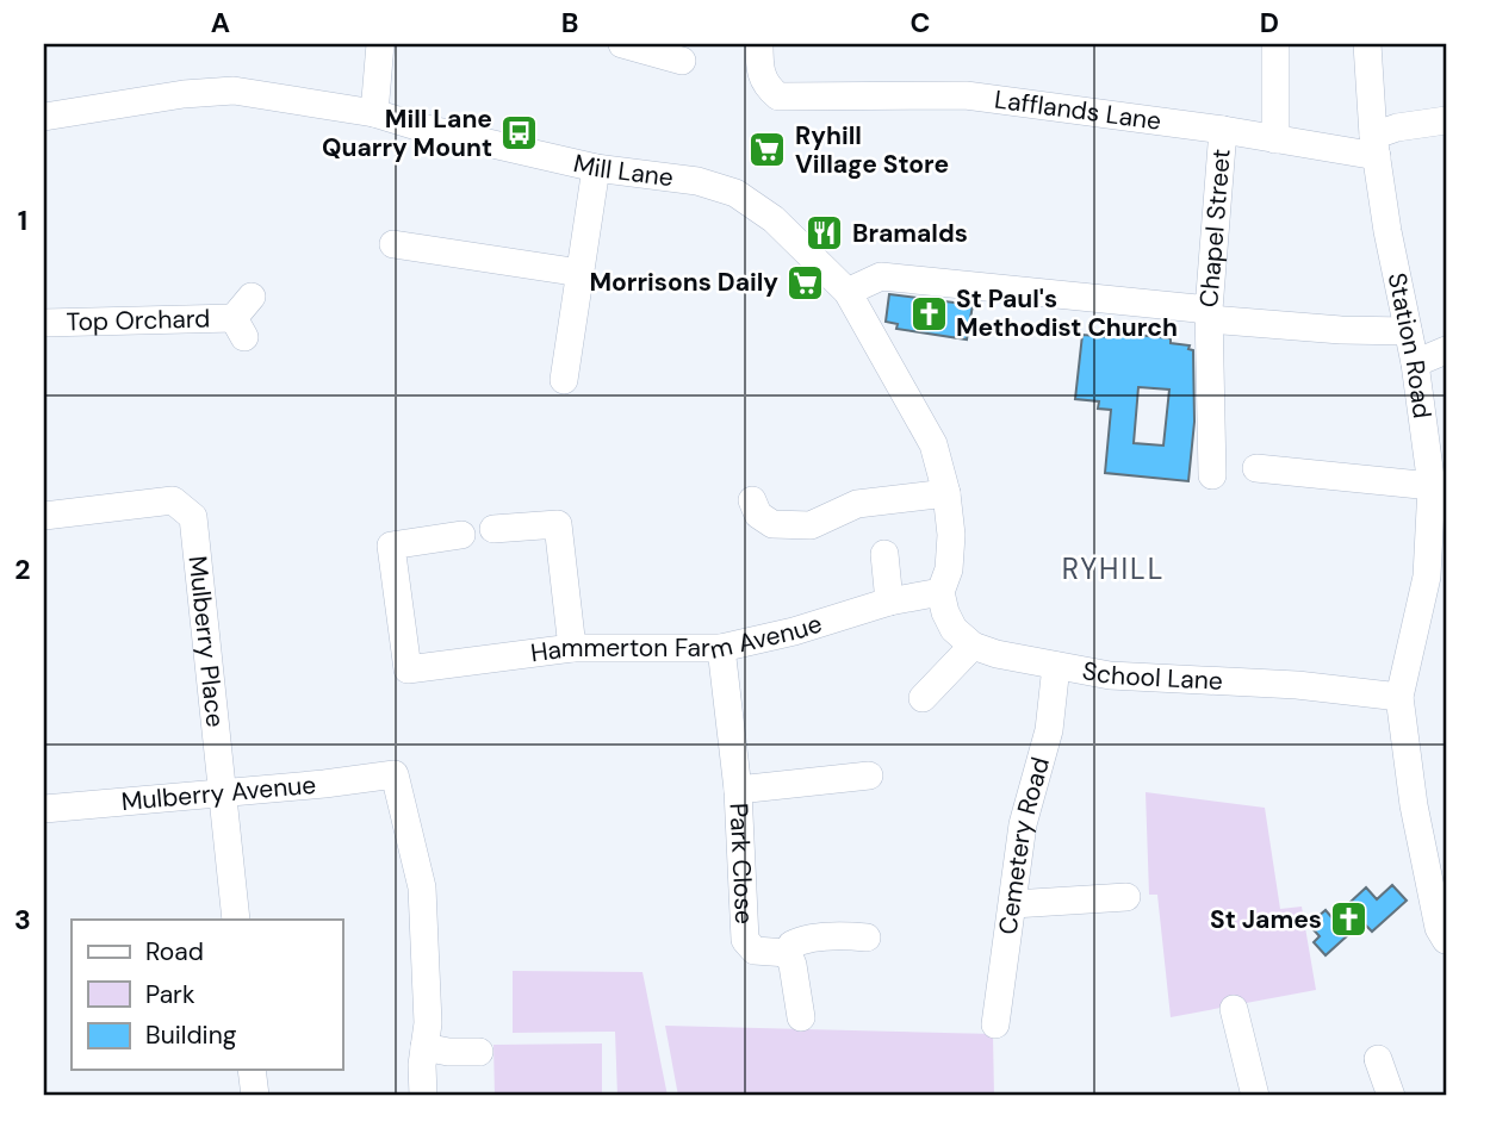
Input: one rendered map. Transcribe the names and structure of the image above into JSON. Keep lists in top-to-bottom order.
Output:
{
  "streets": {
    "street": [
      "Lafflands Lane",
      "Mill Lane",
      "Chapel Street",
      "Top Orchard",
      "Station Road",
      "Hammerton Farm Avenue",
      "Mulberry Place",
      "School Lane",
      "Mulberry Avenue",
      "Cemetery Road",
      "Park Close"
    ]
  },
  "crossings": [
    ["Lafflands Lane", "Chapel Street"],
    ["Lafflands Lane", "Station Road"],
    ["Mill Lane", "Chapel Street"],
    ["Mill Lane", "Hammerton Farm Avenue"],
    ["Station Road", "School Lane"],
    ["Hammerton Farm Avenue", "Park Close"],
    ["Mulberry Place", "Mulberry Avenue"],
    ["School Lane", "Cemetery Road"]
  ],
  "districts": ["RYHILL"],
  "places": {
    "bus stop": ["Mill Lane Quarry Mount"],
    "supermarket": ["Ryhill Village Store", "Morrisons Daily"],
    "restaurant": ["Bramalds"],
    "church": ["St Paul's Methodist Church", "St James"]
  },
  "legend": ["Road", "Park", "Building"],
  "grid": {
    "columns": [
      "A",
      "B",
      "C",
      "D"
    ],
    "rows": ["1", "2", "3"]
  }
}
